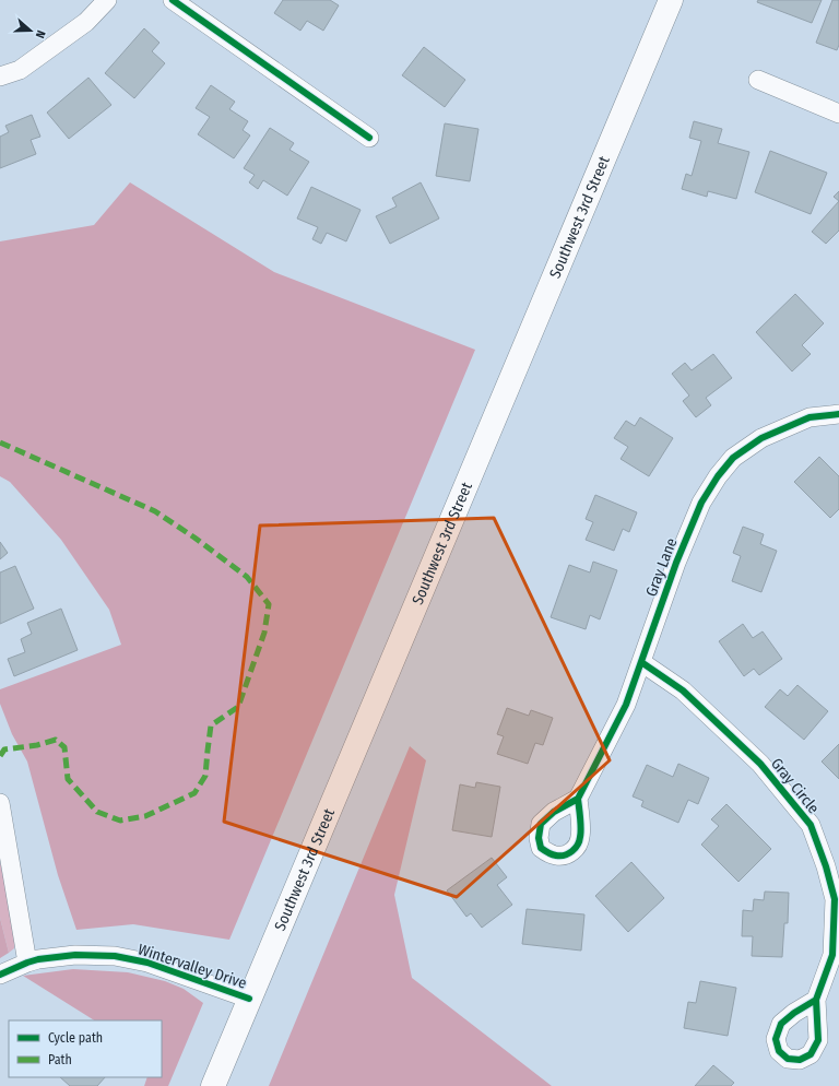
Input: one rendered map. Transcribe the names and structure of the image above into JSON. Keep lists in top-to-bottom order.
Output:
{
  "streets": {
    "main road": ["Southwest 3rd Street"],
    "street": ["Gray Lane", "Gray Circle", "Wintervalley Drive"]
  },
  "crossings": [
    ["Southwest 3rd Street", "Wintervalley Drive"],
    ["Gray Lane", "Gray Circle"]
  ],
  "legend": ["Cycle path", "Path"],
  "north": "right"
}
